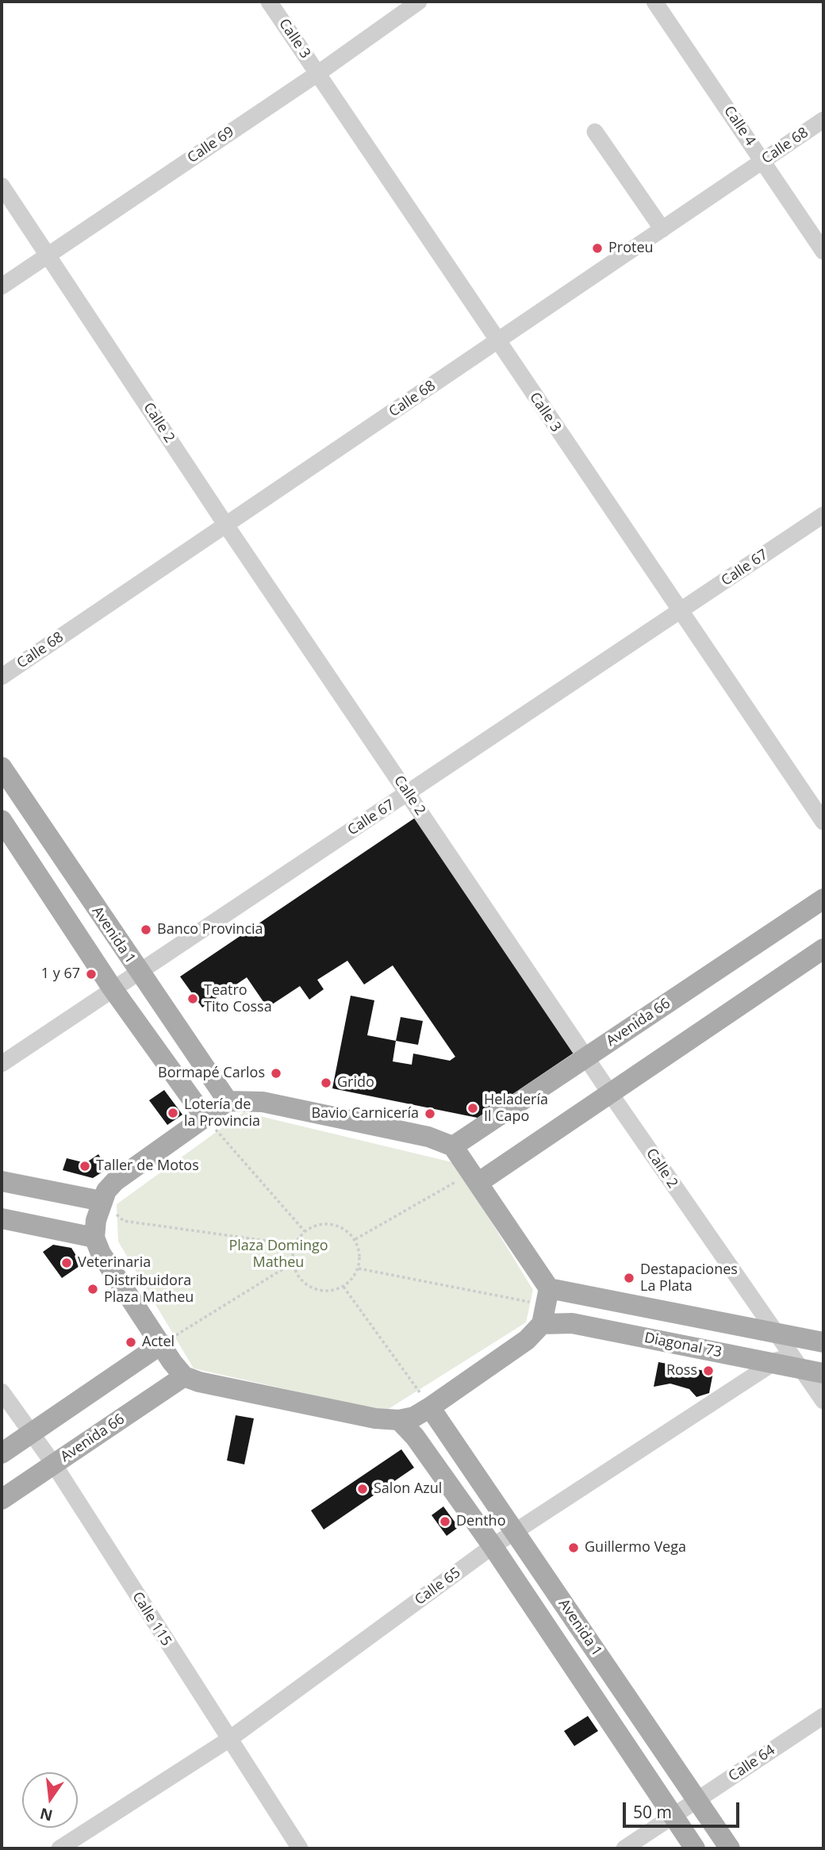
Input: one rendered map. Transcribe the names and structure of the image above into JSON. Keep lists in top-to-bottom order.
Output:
{
  "streets": {
    "main road": ["Avenida 1", "Avenida 66", "Diagonal 73"],
    "street": [
      "Calle 3",
      "Calle 4",
      "Calle 69",
      "Calle 68",
      "Calle 2",
      "Calle 67",
      "Calle 65",
      "Calle 115",
      "Calle 64"
    ]
  },
  "crossings": [
    ["Calle 3", "Calle 69"],
    ["Calle 3", "Calle 68"],
    ["Calle 3", "Calle 67"],
    ["Calle 4", "Calle 68"],
    ["Calle 69", "Calle 2"],
    ["Calle 68", "Calle 2"],
    ["Calle 2", "Calle 67"],
    ["Calle 2", "Avenida 66"],
    ["Calle 2", "Diagonal 73"],
    ["Calle 2", "Calle 65"],
    ["Calle 67", "Avenida 1"],
    ["Avenida 1", "Calle 65"],
    ["Avenida 1", "Calle 64"],
    ["Avenida 66", "Calle 115"],
    ["Diagonal 73", "Calle 65"],
    ["Calle 65", "Calle 115"]
  ],
  "parks": ["Plaza Domingo Matheu"],
  "places": [
    "Proteu",
    "Banco Provincia",
    "1 y 67",
    "Teatro Tito Cossa",
    "Bormapé Carlos",
    "Grido",
    "Heladería Il Capo",
    "Lotería de la Provincia",
    "Bavio Carnicería",
    "Taller de Motos",
    "Veterinaria",
    "Destapaciones La Plata",
    "Distribuidora Plaza Matheu",
    "Actel",
    "Ross",
    "Salon Azul",
    "Dentho",
    "Guillermo Vega"
  ],
  "scale_bar": "50 m",
  "north": "bottom"
}
